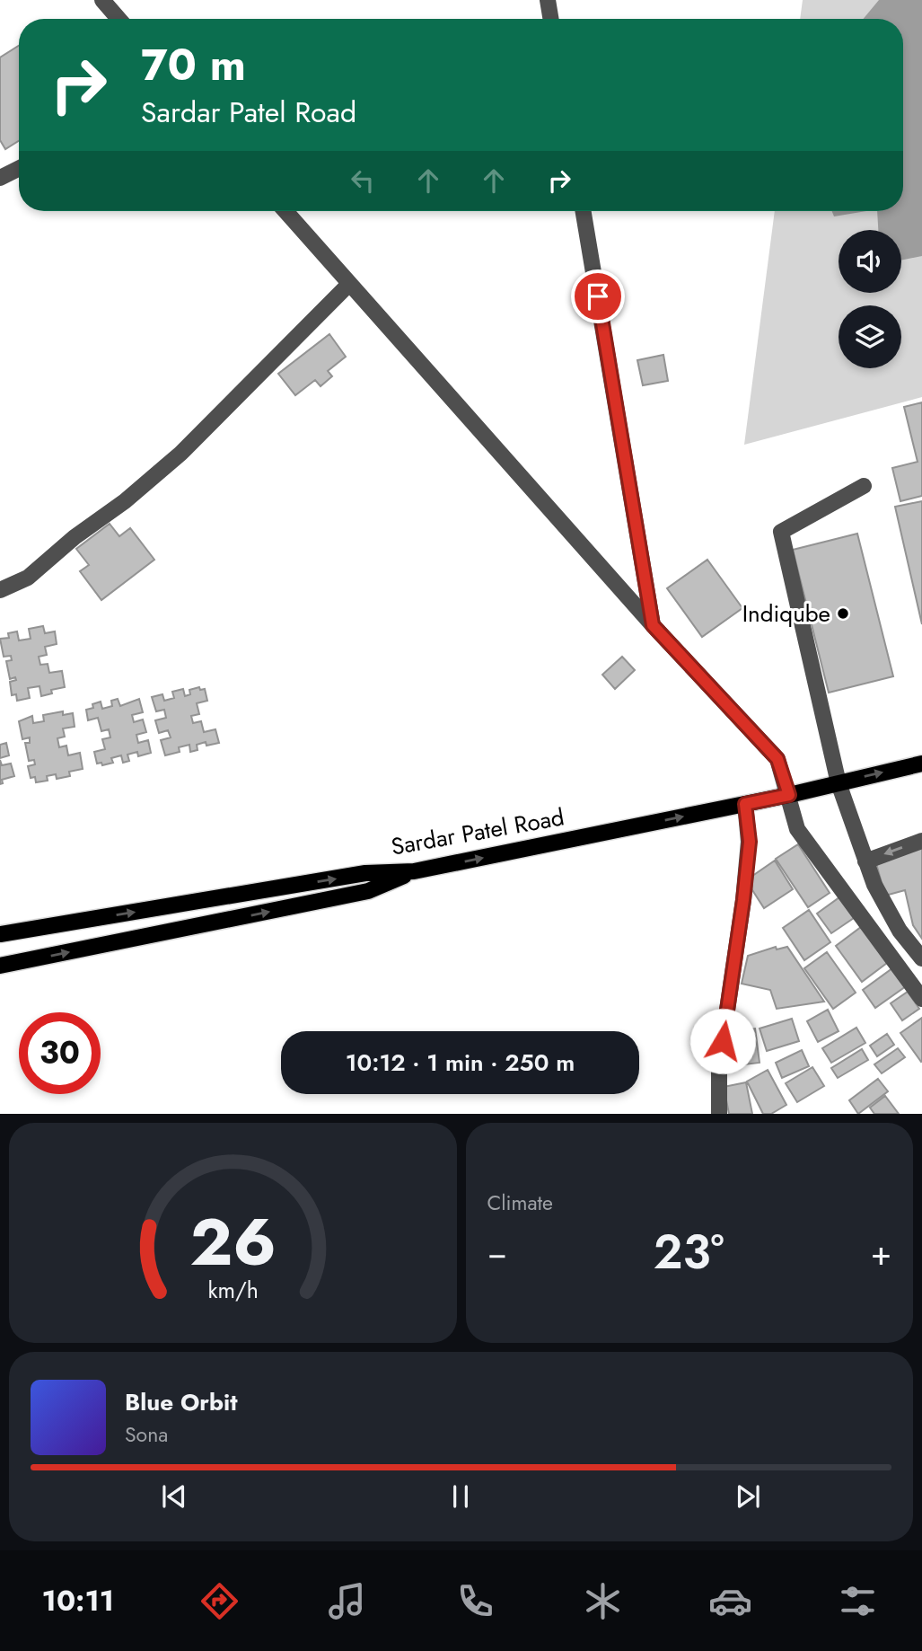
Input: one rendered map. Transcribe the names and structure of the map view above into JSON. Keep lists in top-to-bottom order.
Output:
{
  "streets": {
    "main road": ["Sardar Patel Road"]
  },
  "places": ["Indiqube"],
  "page": {
    "turn": ["70 m", "Sardar Patel Road"],
    "limit": "30",
    "trip": "10:12 · 1 min · 250 m",
    "tile": "Climate",
    "heat": ["−", "23°", "+"],
    "song": ["Blue Orbit", "Sona"],
    "tabs": "10:11",
    "gauge": ["26", "km/h"]
  }
}
